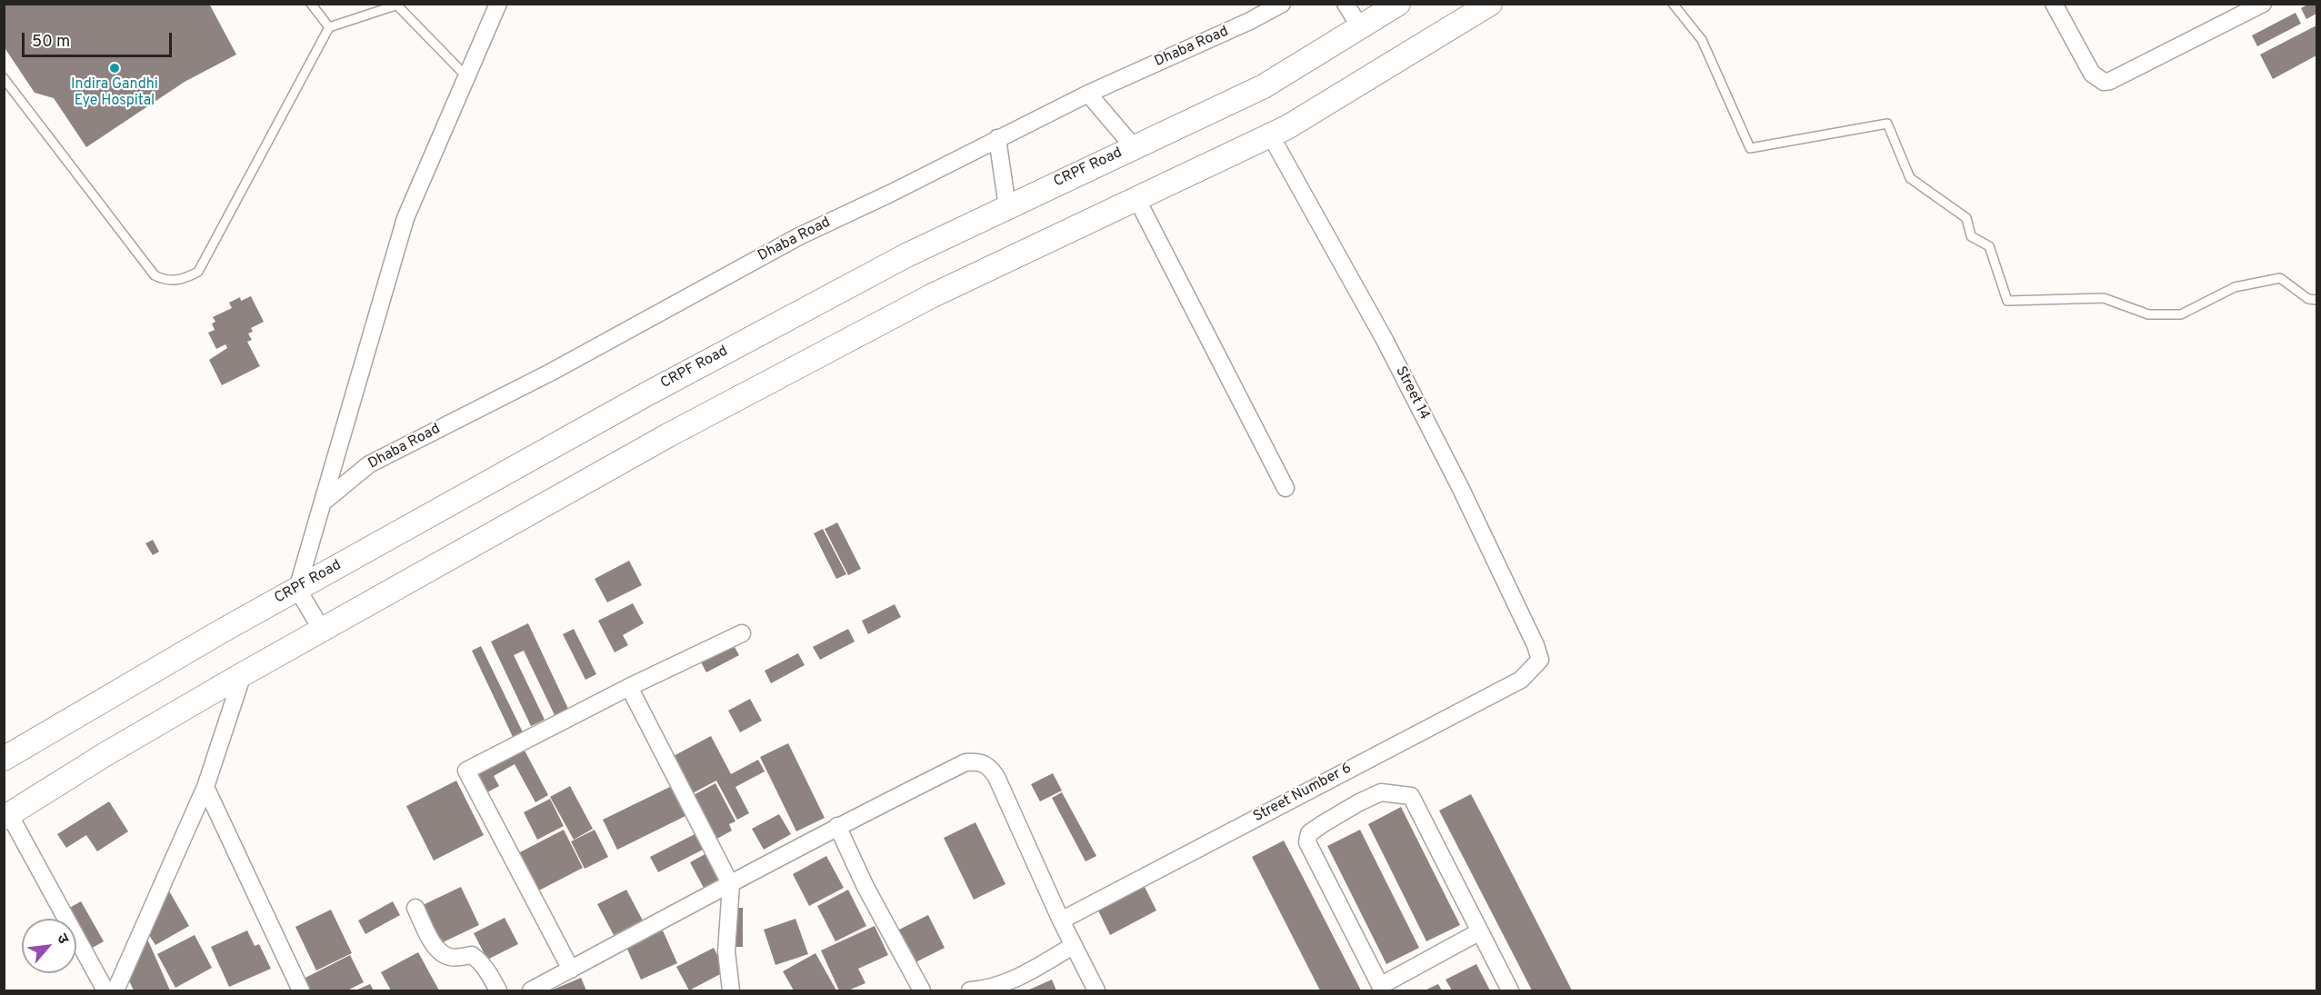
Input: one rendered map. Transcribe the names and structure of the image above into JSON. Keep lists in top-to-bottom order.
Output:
{
  "streets": {
    "street": [
      "Dhaba Road",
      "CRPF Road",
      "Street 14",
      "Street Number 6"
    ]
  },
  "crossings": [
    ["Street 14", "Street Number 6"]
  ],
  "places": ["Indira Gandhi Eye Hospital"],
  "scale_bar": "50 m",
  "north": "top right"
}
